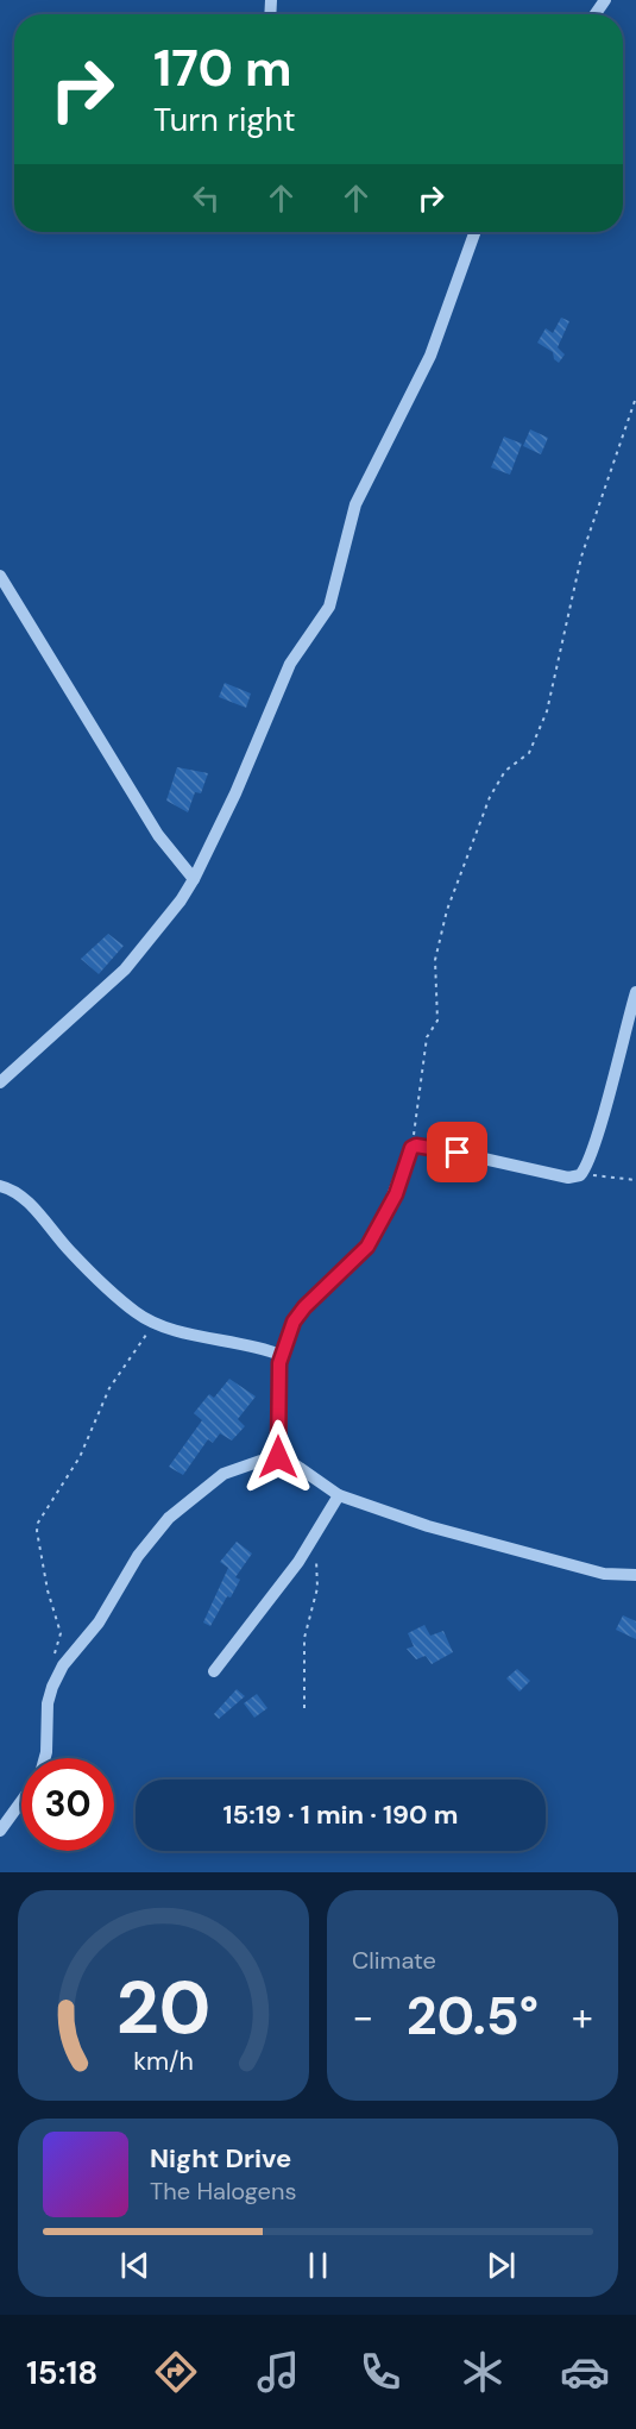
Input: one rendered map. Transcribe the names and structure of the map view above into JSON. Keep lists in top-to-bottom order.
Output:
{
  "page": {
    "turn": ["170 m", "Turn right"],
    "limit": "30",
    "trip": "15:19 · 1 min · 190 m",
    "tile": "Climate",
    "heat": ["−", "20.5°", "+"],
    "song": ["Night Drive", "The Halogens"],
    "tabs": "15:18",
    "gauge": ["20", "km/h"]
  }
}
